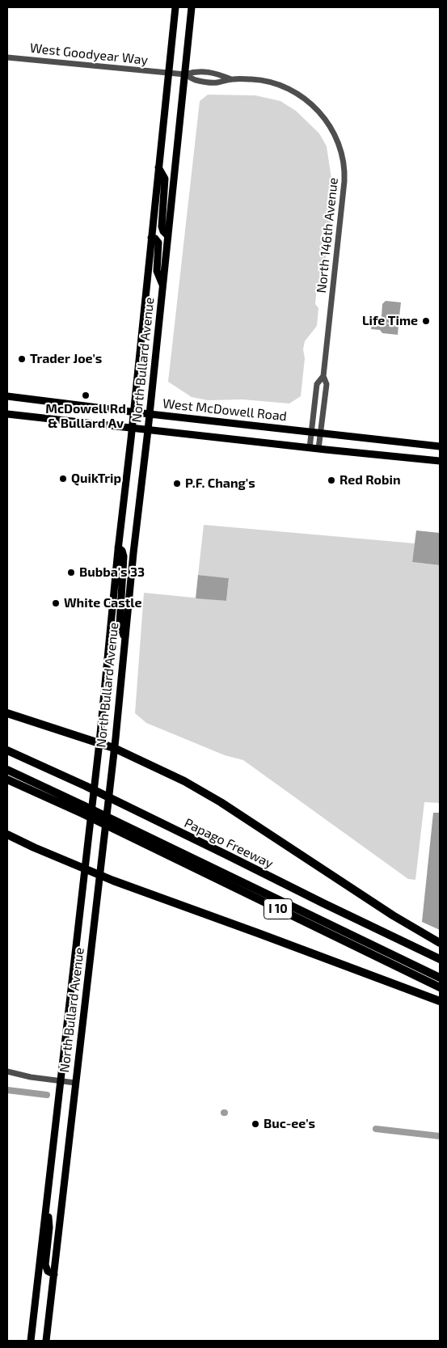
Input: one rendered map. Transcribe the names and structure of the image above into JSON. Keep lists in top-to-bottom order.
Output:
{
  "streets": {
    "highway": ["Papago Freeway", "I 10"],
    "main road": ["North Bullard Avenue", "West McDowell Road"],
    "street": ["West Goodyear Way", "North 146th Avenue"]
  },
  "crossings": [
    ["West Goodyear Way", "North Bullard Avenue"],
    ["North 146th Avenue", "West McDowell Road"],
    ["North Bullard Avenue", "West McDowell Road"]
  ],
  "places": [
    "Life Time",
    "Trader Joe's",
    "McDowell Rd & Bullard Av",
    "QuikTrip",
    "Red Robin",
    "P.F. Chang's",
    "Bubba's 33",
    "White Castle",
    "Buc-ee's"
  ]
}
